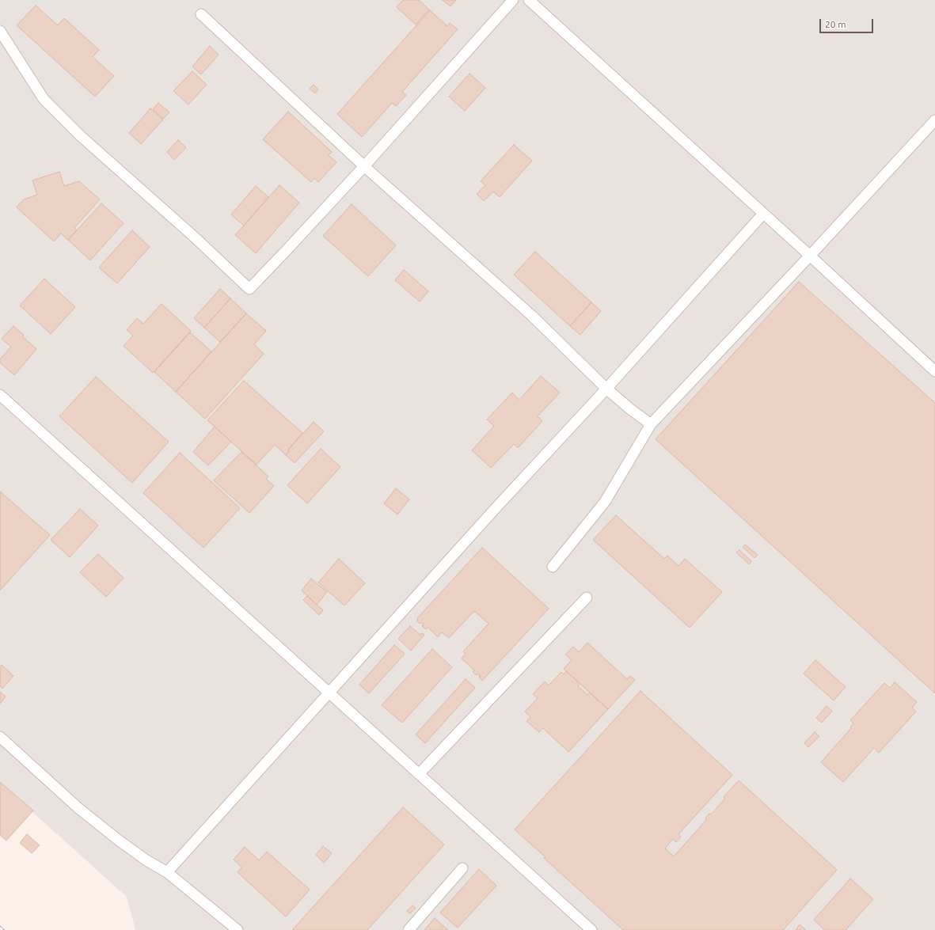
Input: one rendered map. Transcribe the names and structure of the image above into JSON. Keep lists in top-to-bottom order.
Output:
{
  "scale_bar": "20 m"
}
